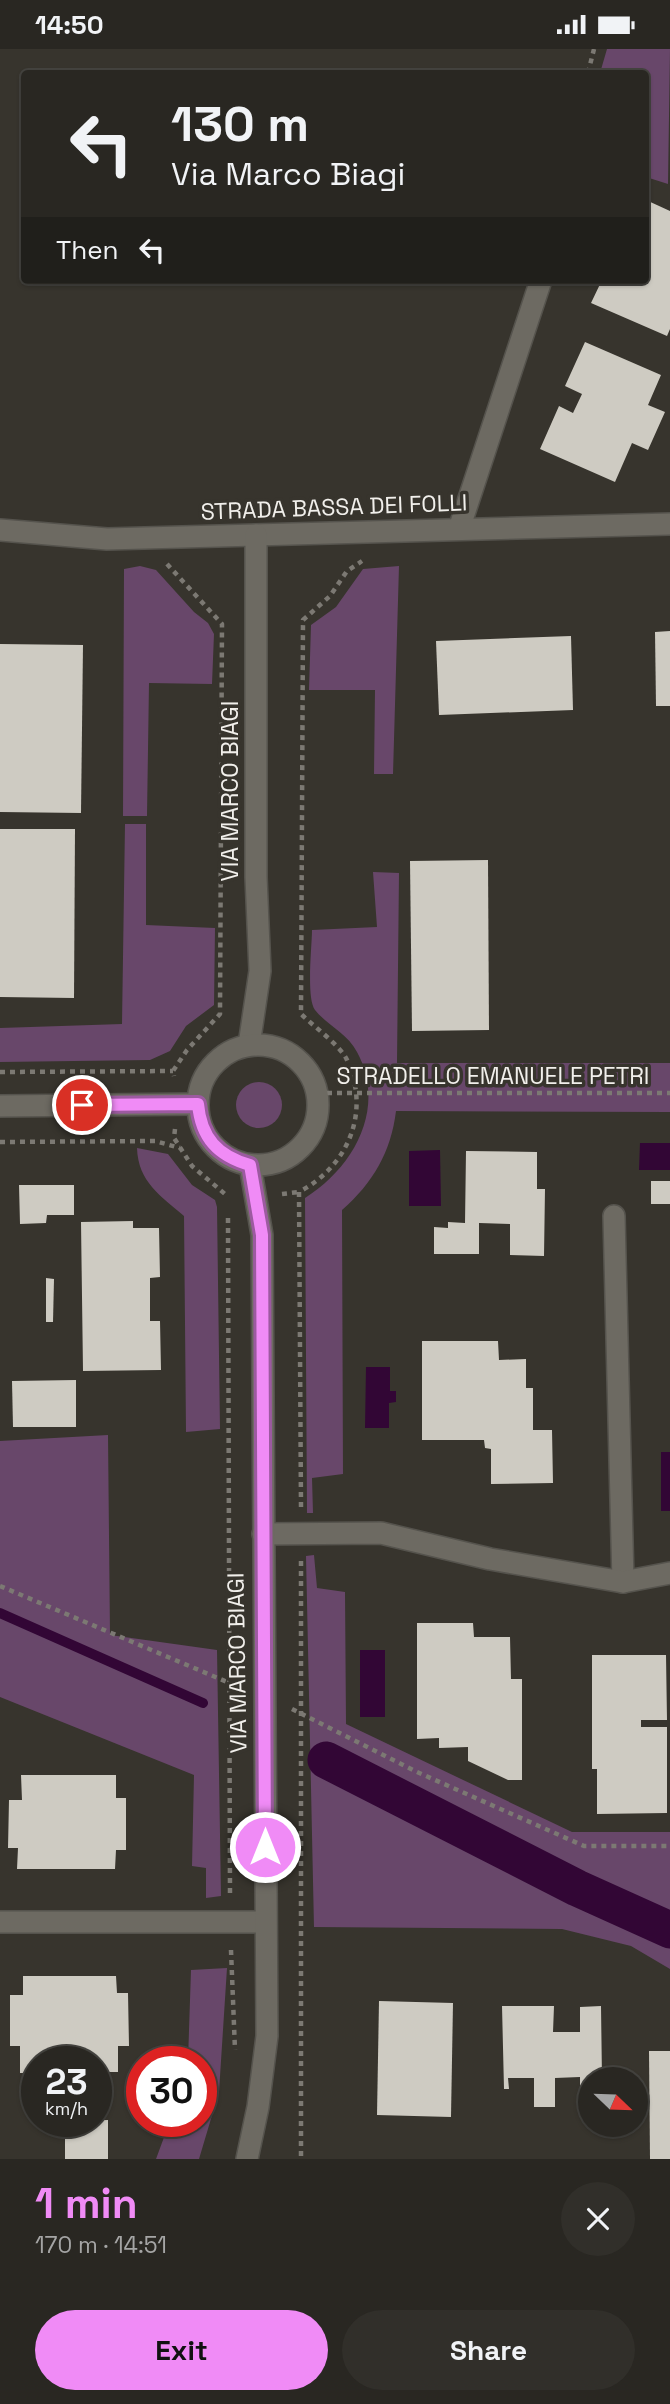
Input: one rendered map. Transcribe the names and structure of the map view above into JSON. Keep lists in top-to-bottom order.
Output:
{
  "streets": {
    "street": ["STRADA BASSA DEI FOLLI", "VIA MARCO BIAGI"],
    "path": ["STRADELLO EMANUELE PETRI"]
  },
  "crossings": [
    ["STRADA BASSA DEI FOLLI", "VIA MARCO BIAGI"],
    ["VIA MARCO BIAGI", "STRADELLO EMANUELE PETRI"]
  ],
  "north": "bottom right",
  "page": {
    "status": "14:50",
    "turn": ["130 m", "Via Marco Biagi"],
    "then": "Then",
    "speed": "23 km/h",
    "limit": "30",
    "heading": ["1 min", "170 m · 14:51"],
    "buttons": ["Exit", "Share"]
  }
}
